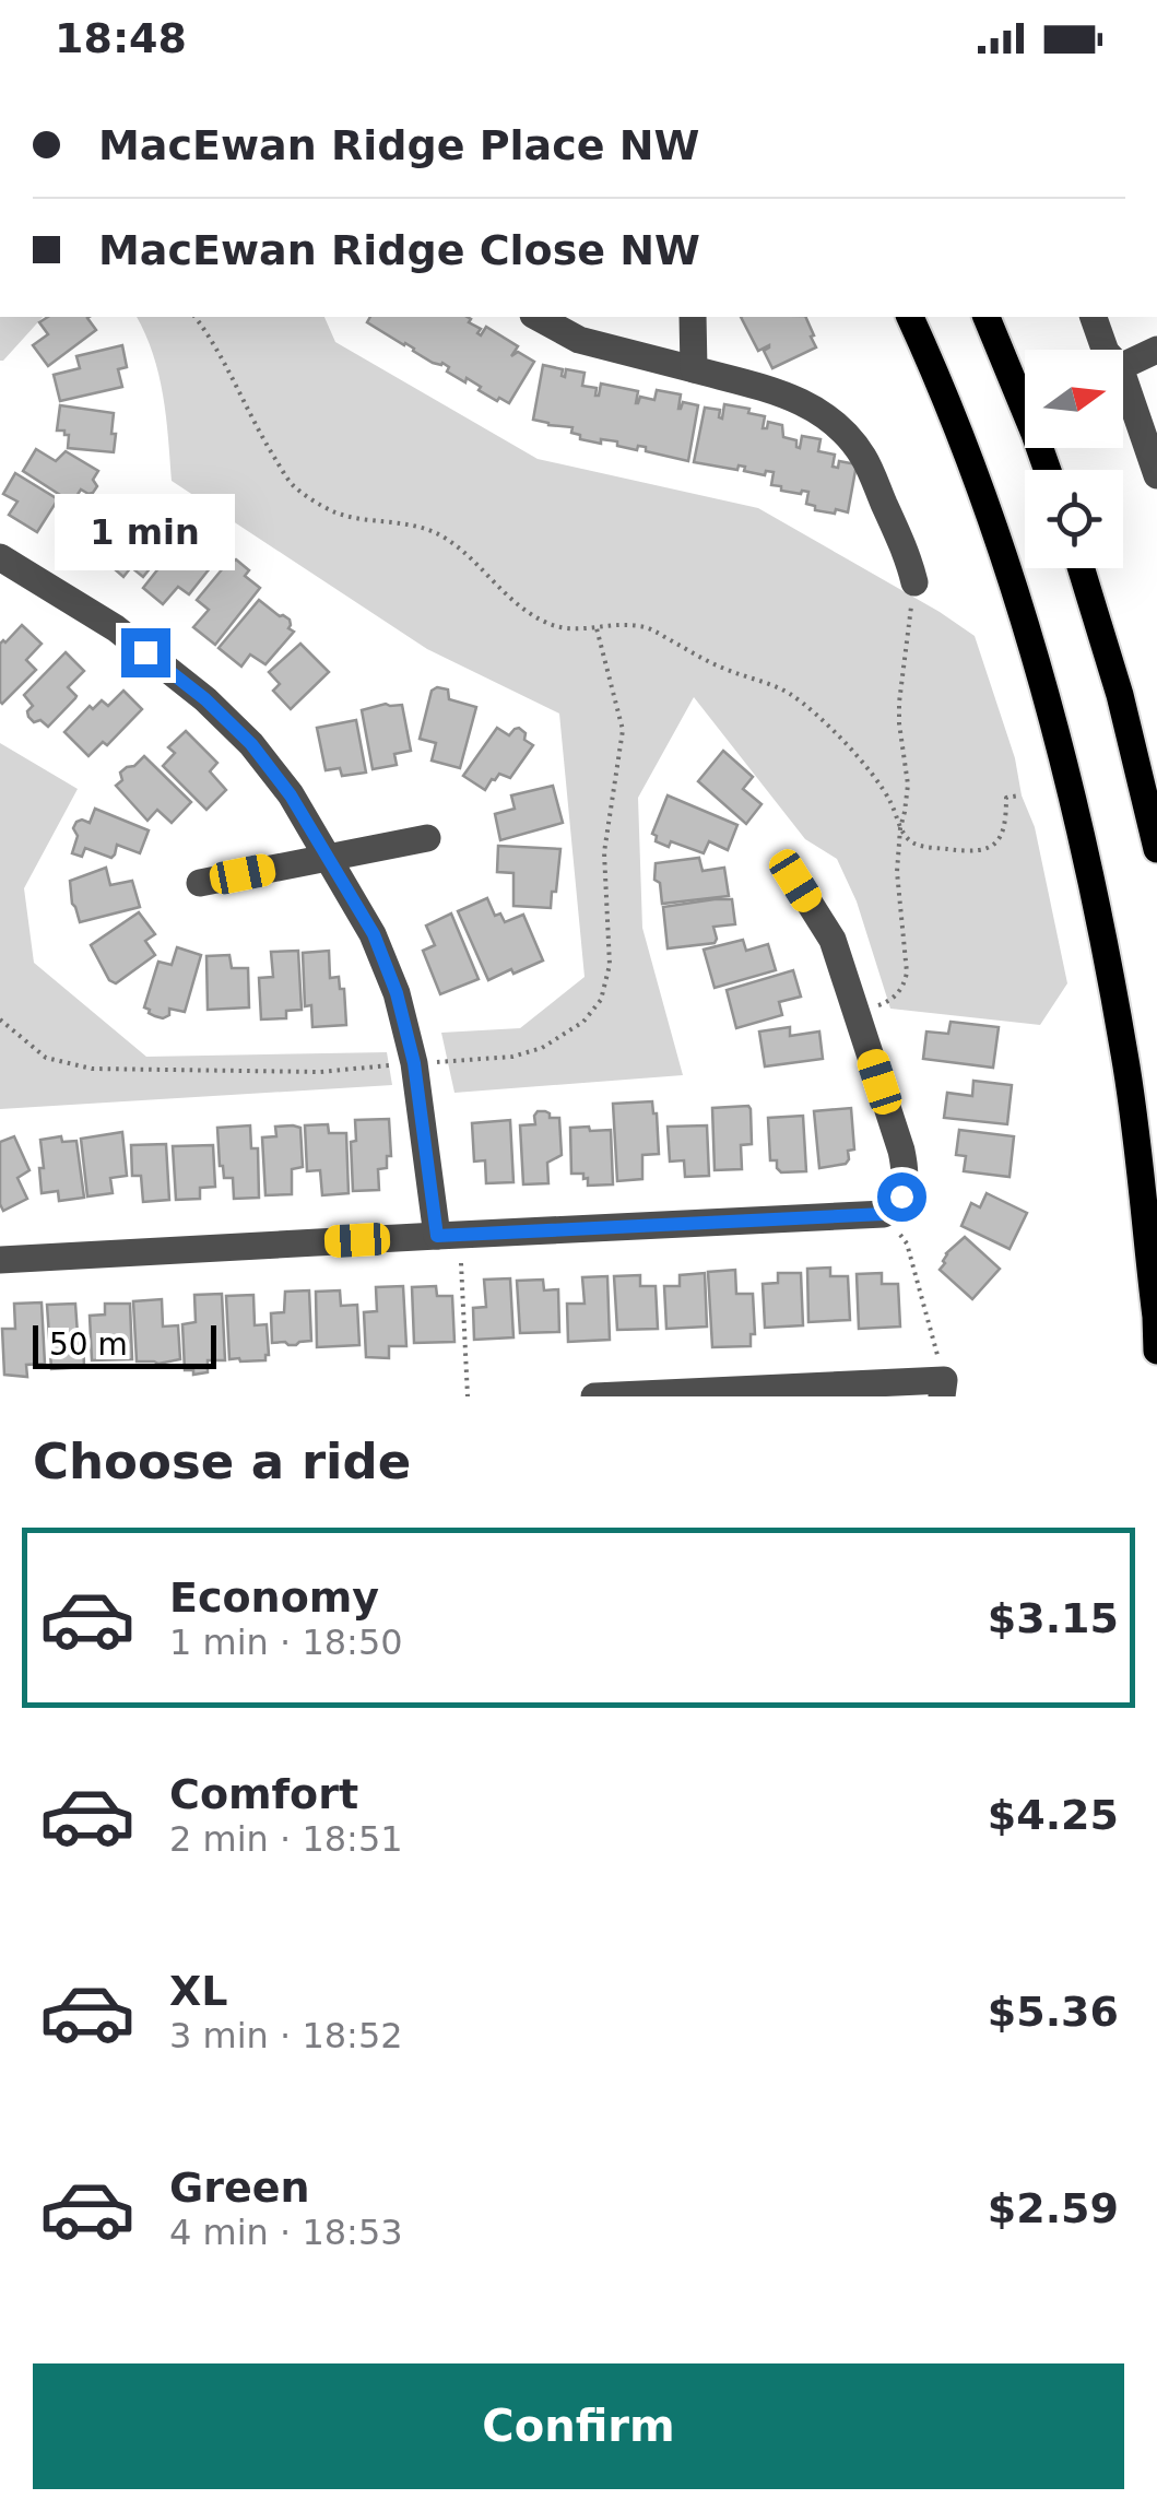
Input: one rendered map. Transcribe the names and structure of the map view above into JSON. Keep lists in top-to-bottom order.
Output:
{
  "scale_bar": "50 m",
  "north": "right",
  "page": {
    "status": "18:48",
    "banner": ["MacEwan Ridge Place NW", "MacEwan Ridge Close NW"],
    "bubble": "1 min",
    "scale": "50 m",
    "heading": "Choose a ride",
    "list": [
      {
        "name": "Economy",
        "note": "1 min · 18:50",
        "value": "$3.15"
      },
      {
        "name": "Comfort",
        "note": "2 min · 18:51",
        "value": "$4.25"
      },
      {
        "name": "XL",
        "note": "3 min · 18:52",
        "value": "$5.36"
      },
      {
        "name": "Green",
        "note": "4 min · 18:53",
        "value": "$2.59"
      }
    ],
    "buttons": "Confirm"
  }
}
